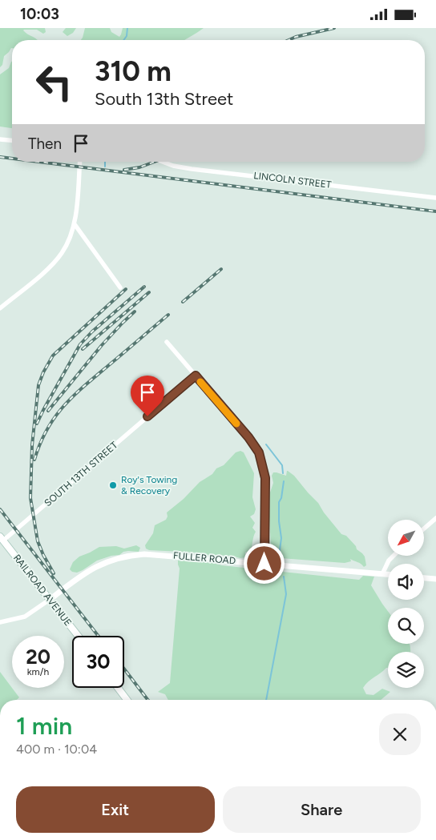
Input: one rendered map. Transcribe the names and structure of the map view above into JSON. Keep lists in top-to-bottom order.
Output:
{
  "streets": {
    "main road": ["RAILROAD AVENUE"],
    "street": ["LINCOLN STREET", "SOUTH 13TH STREET", "FULLER ROAD"]
  },
  "crossings": [
    ["SOUTH 13TH STREET", "RAILROAD AVENUE"],
    ["FULLER ROAD", "RAILROAD AVENUE"]
  ],
  "places": ["Roy's Towing & Recovery"],
  "north": "bottom left",
  "page": {
    "status": "10:03",
    "turn": ["310 m", "South 13th Street"],
    "then": "Then",
    "speed": "20 km/h",
    "limit": "30",
    "heading": ["1 min", "400 m · 10:04"],
    "buttons": ["Exit", "Share"]
  }
}
